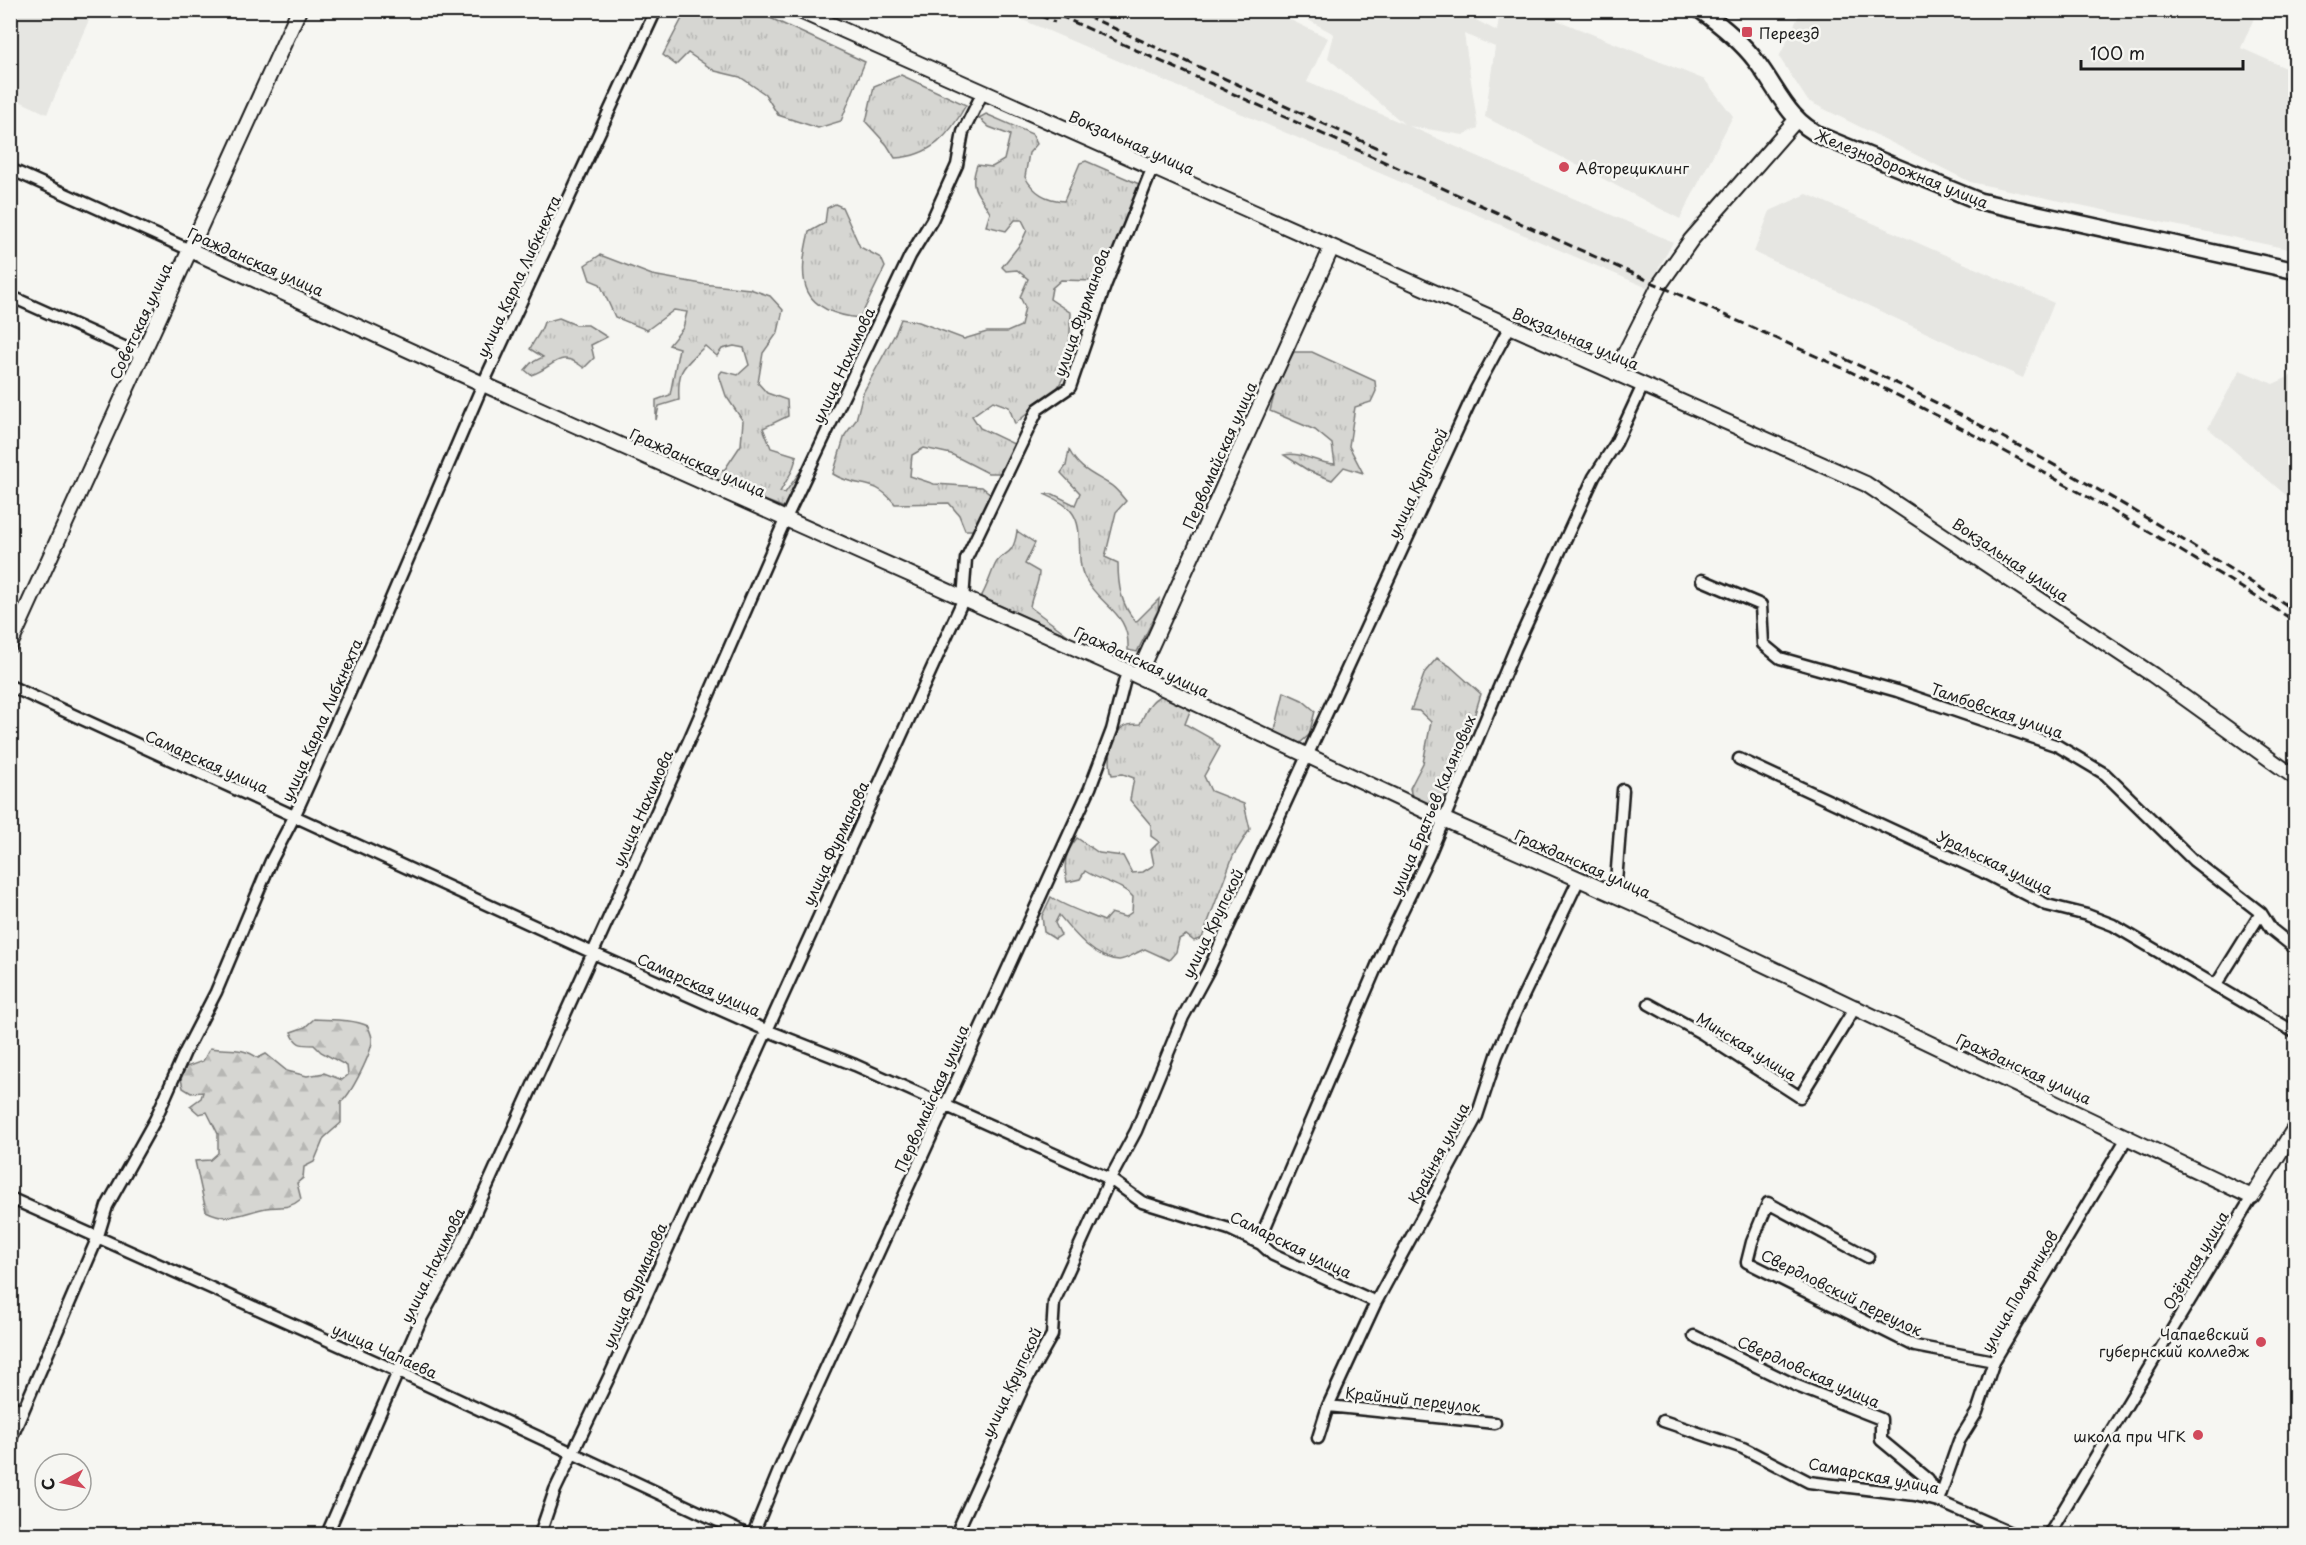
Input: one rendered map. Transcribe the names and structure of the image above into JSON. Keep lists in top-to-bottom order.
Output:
{
  "streets": {
    "main road": ["Железнодорожная улица"],
    "street": [
      "Вокзальная улица",
      "Гражданская улица",
      "улица Карла Либкнехта",
      "улица Фурманова",
      "Советская улица",
      "улица Нахимова",
      "Первомайская улица",
      "улица Крупской",
      "Тамбовская улица",
      "Самарская улица",
      "улица Братьев Каляновых",
      "Уральская улица",
      "Минская улица",
      "Крайняя улица",
      "Озёрная улица",
      "улица Полярников",
      "Свердловский переулок",
      "улица Чапаева",
      "Свердловская улица",
      "Крайний переулок"
    ]
  },
  "crossings": [
    ["Вокзальная улица", "улица Фурманова"],
    ["Вокзальная улица", "улица Нахимова"],
    ["Вокзальная улица", "Первомайская улица"],
    ["Вокзальная улица", "улица Крупской"],
    ["Вокзальная улица", "улица Братьев Каляновых"],
    ["Гражданская улица", "улица Карла Либкнехта"],
    ["Гражданская улица", "улица Фурманова"],
    ["Гражданская улица", "Советская улица"],
    ["Гражданская улица", "улица Нахимова"],
    ["Гражданская улица", "Первомайская улица"],
    ["Гражданская улица", "улица Крупской"],
    ["Гражданская улица", "улица Братьев Каляновых"],
    ["Гражданская улица", "Минская улица"],
    ["Гражданская улица", "Крайняя улица"],
    ["Гражданская улица", "Озёрная улица"],
    ["Гражданская улица", "улица Полярников"],
    ["улица Карла Либкнехта", "Самарская улица"],
    ["улица Карла Либкнехта", "улица Чапаева"],
    ["улица Фурманова", "Самарская улица"],
    ["улица Фурманова", "улица Чапаева"],
    ["улица Нахимова", "Самарская улица"],
    ["улица Нахимова", "улица Чапаева"],
    ["Первомайская улица", "Самарская улица"],
    ["улица Крупской", "Самарская улица"],
    ["Самарская улица", "улица Братьев Каляновых"],
    ["Самарская улица", "Крайняя улица"],
    ["Самарская улица", "улица Полярников"],
    ["Самарская улица", "Свердловская улица"],
    ["Крайняя улица", "Крайний переулок"],
    ["улица Полярников", "Свердловский переулок"],
    ["улица Полярников", "Свердловская улица"]
  ],
  "places": {
    "transit": ["Переезд"],
    "other": ["Авторециклинг", "Чапаевский губернский колледж", "школа при ЧГК"]
  },
  "scale_bar": "100 m",
  "north": "left"
}
